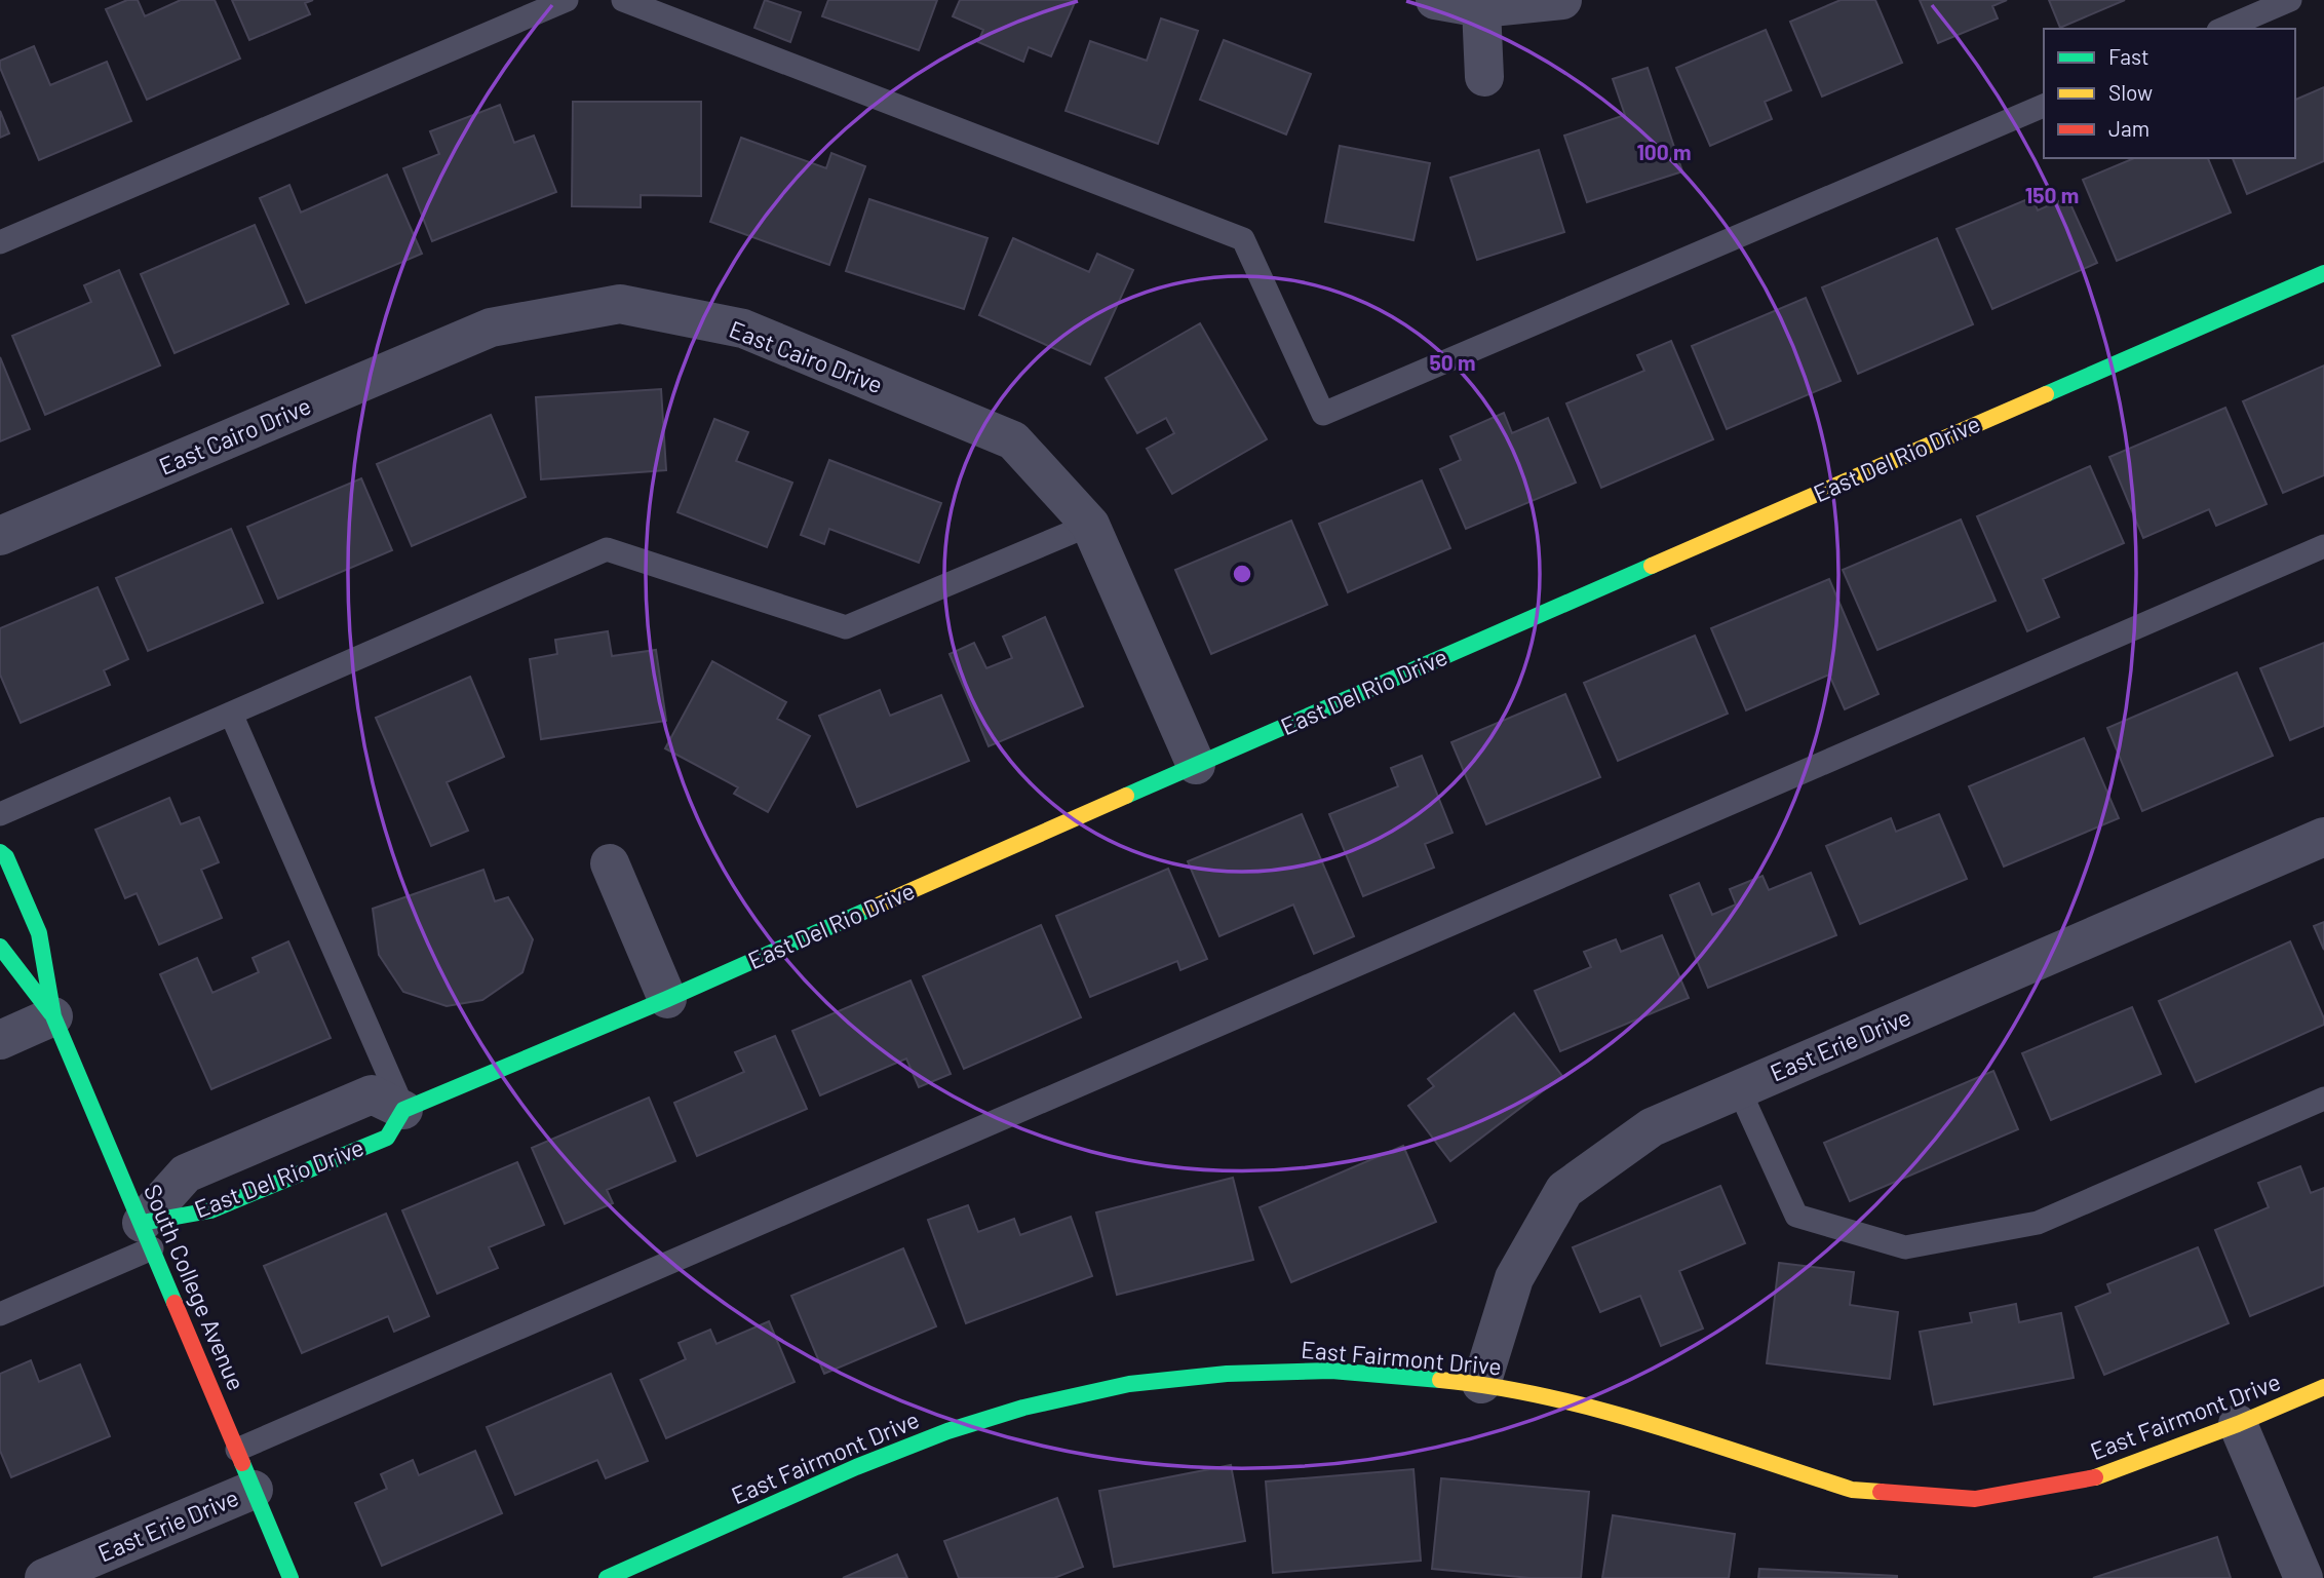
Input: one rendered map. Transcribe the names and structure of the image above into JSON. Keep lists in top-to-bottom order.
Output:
{
  "streets": {
    "street": [
      "East Cairo Drive",
      "East Del Rio Drive",
      "East Erie Drive",
      "South College Avenue",
      "East Fairmont Drive"
    ]
  },
  "crossings": [
    ["East Cairo Drive", "East Del Rio Drive"],
    ["East Del Rio Drive", "South College Avenue"],
    ["East Erie Drive", "South College Avenue"],
    ["East Erie Drive", "East Fairmont Drive"]
  ],
  "legend": ["Fast", "Slow", "Jam"],
  "rings": ["100 m", "150 m", "50 m"]
}
